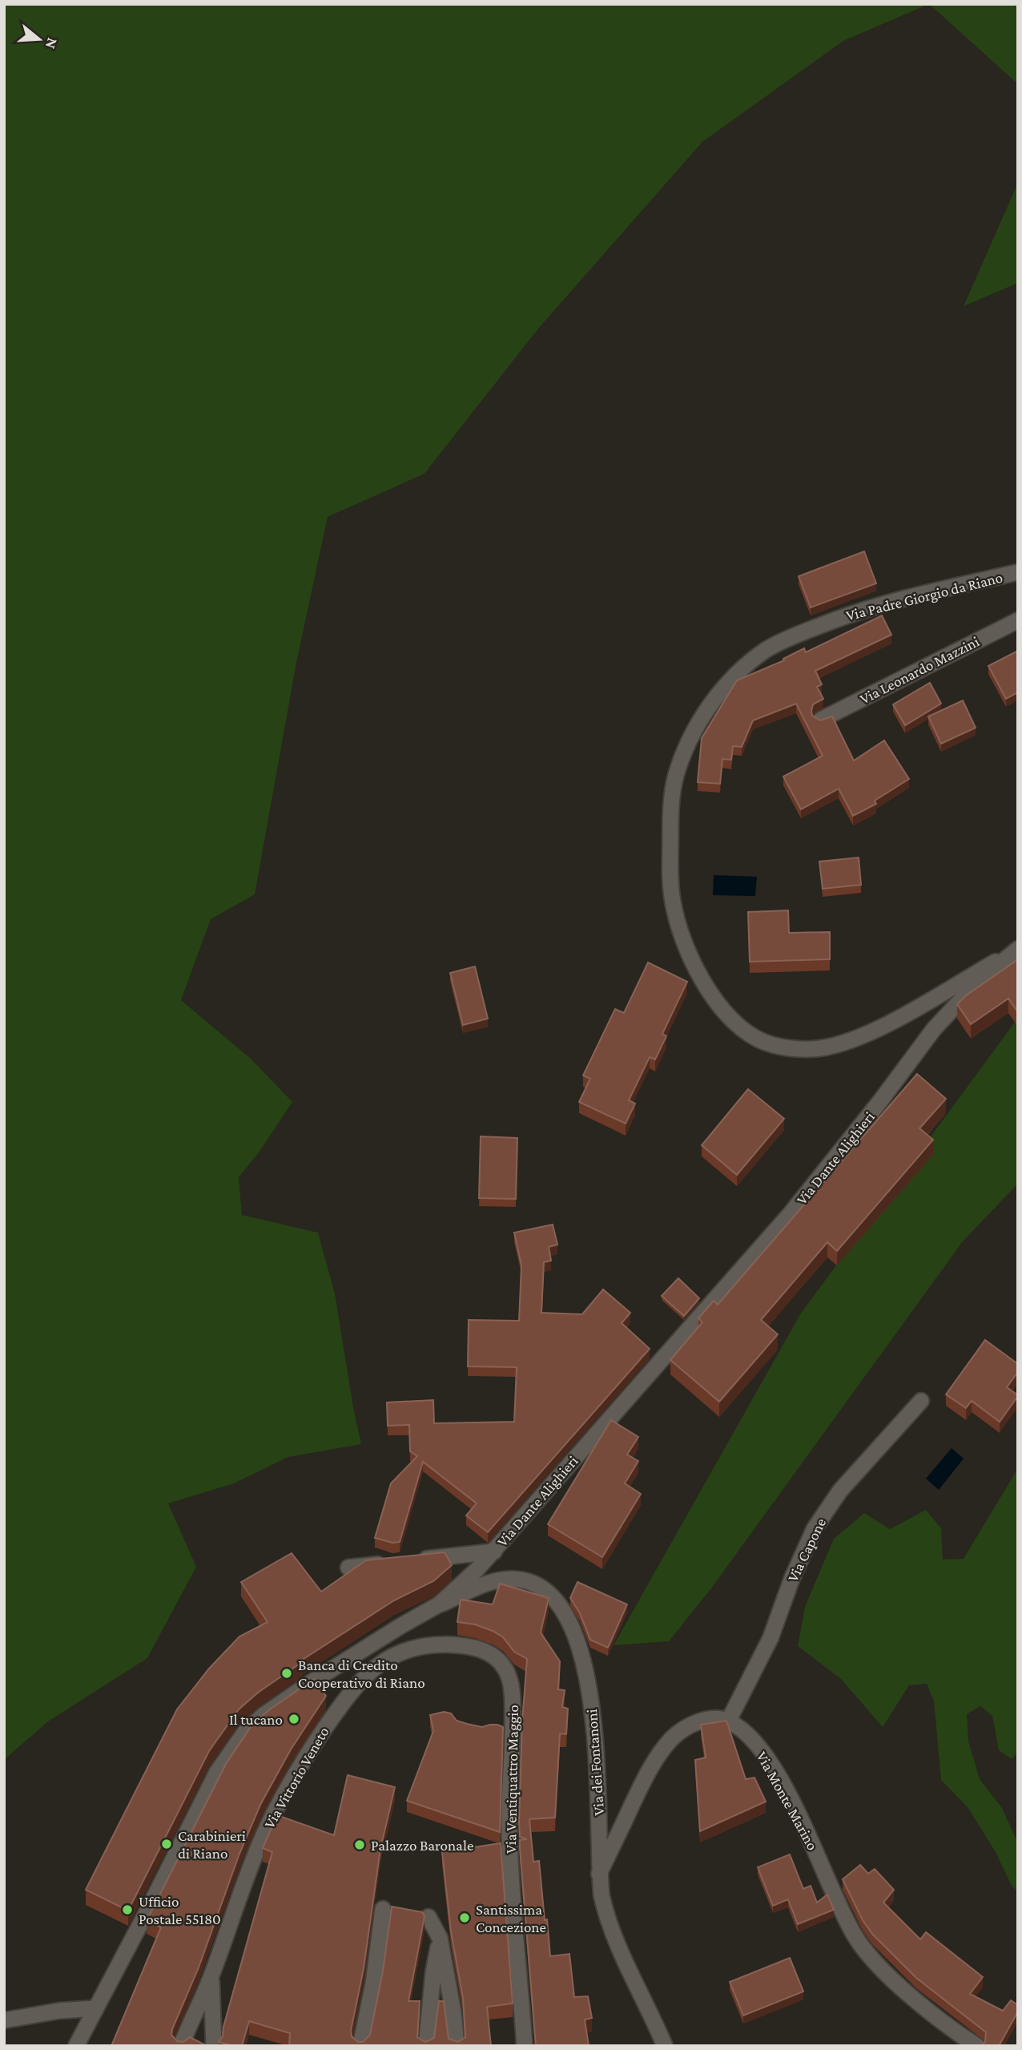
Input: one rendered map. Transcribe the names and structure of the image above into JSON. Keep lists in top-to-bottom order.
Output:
{
  "streets": {
    "street": [
      "Via Padre Giorgio da Riano",
      "Via Leonardo Mazzini",
      "Via Dante Alighieri",
      "Via Capone",
      "Via dei Fontanoni",
      "Via Vittorio Veneto",
      "Via Ventiquattro Maggio",
      "Via Monte Marino"
    ]
  },
  "crossings": [
    ["Via Padre Giorgio da Riano", "Via Dante Alighieri"],
    ["Via Dante Alighieri", "Via dei Fontanoni"],
    ["Via Capone", "Via Monte Marino"],
    ["Via Vittorio Veneto", "Via Ventiquattro Maggio"]
  ],
  "places": [
    "Banca di Credito Cooperativo di Riano",
    "Il tucano",
    "Carabinieri di Riano",
    "Palazzo Baronale",
    "Ufficio Postale 55180",
    "Santissima Concezione"
  ],
  "north": "right"
}
